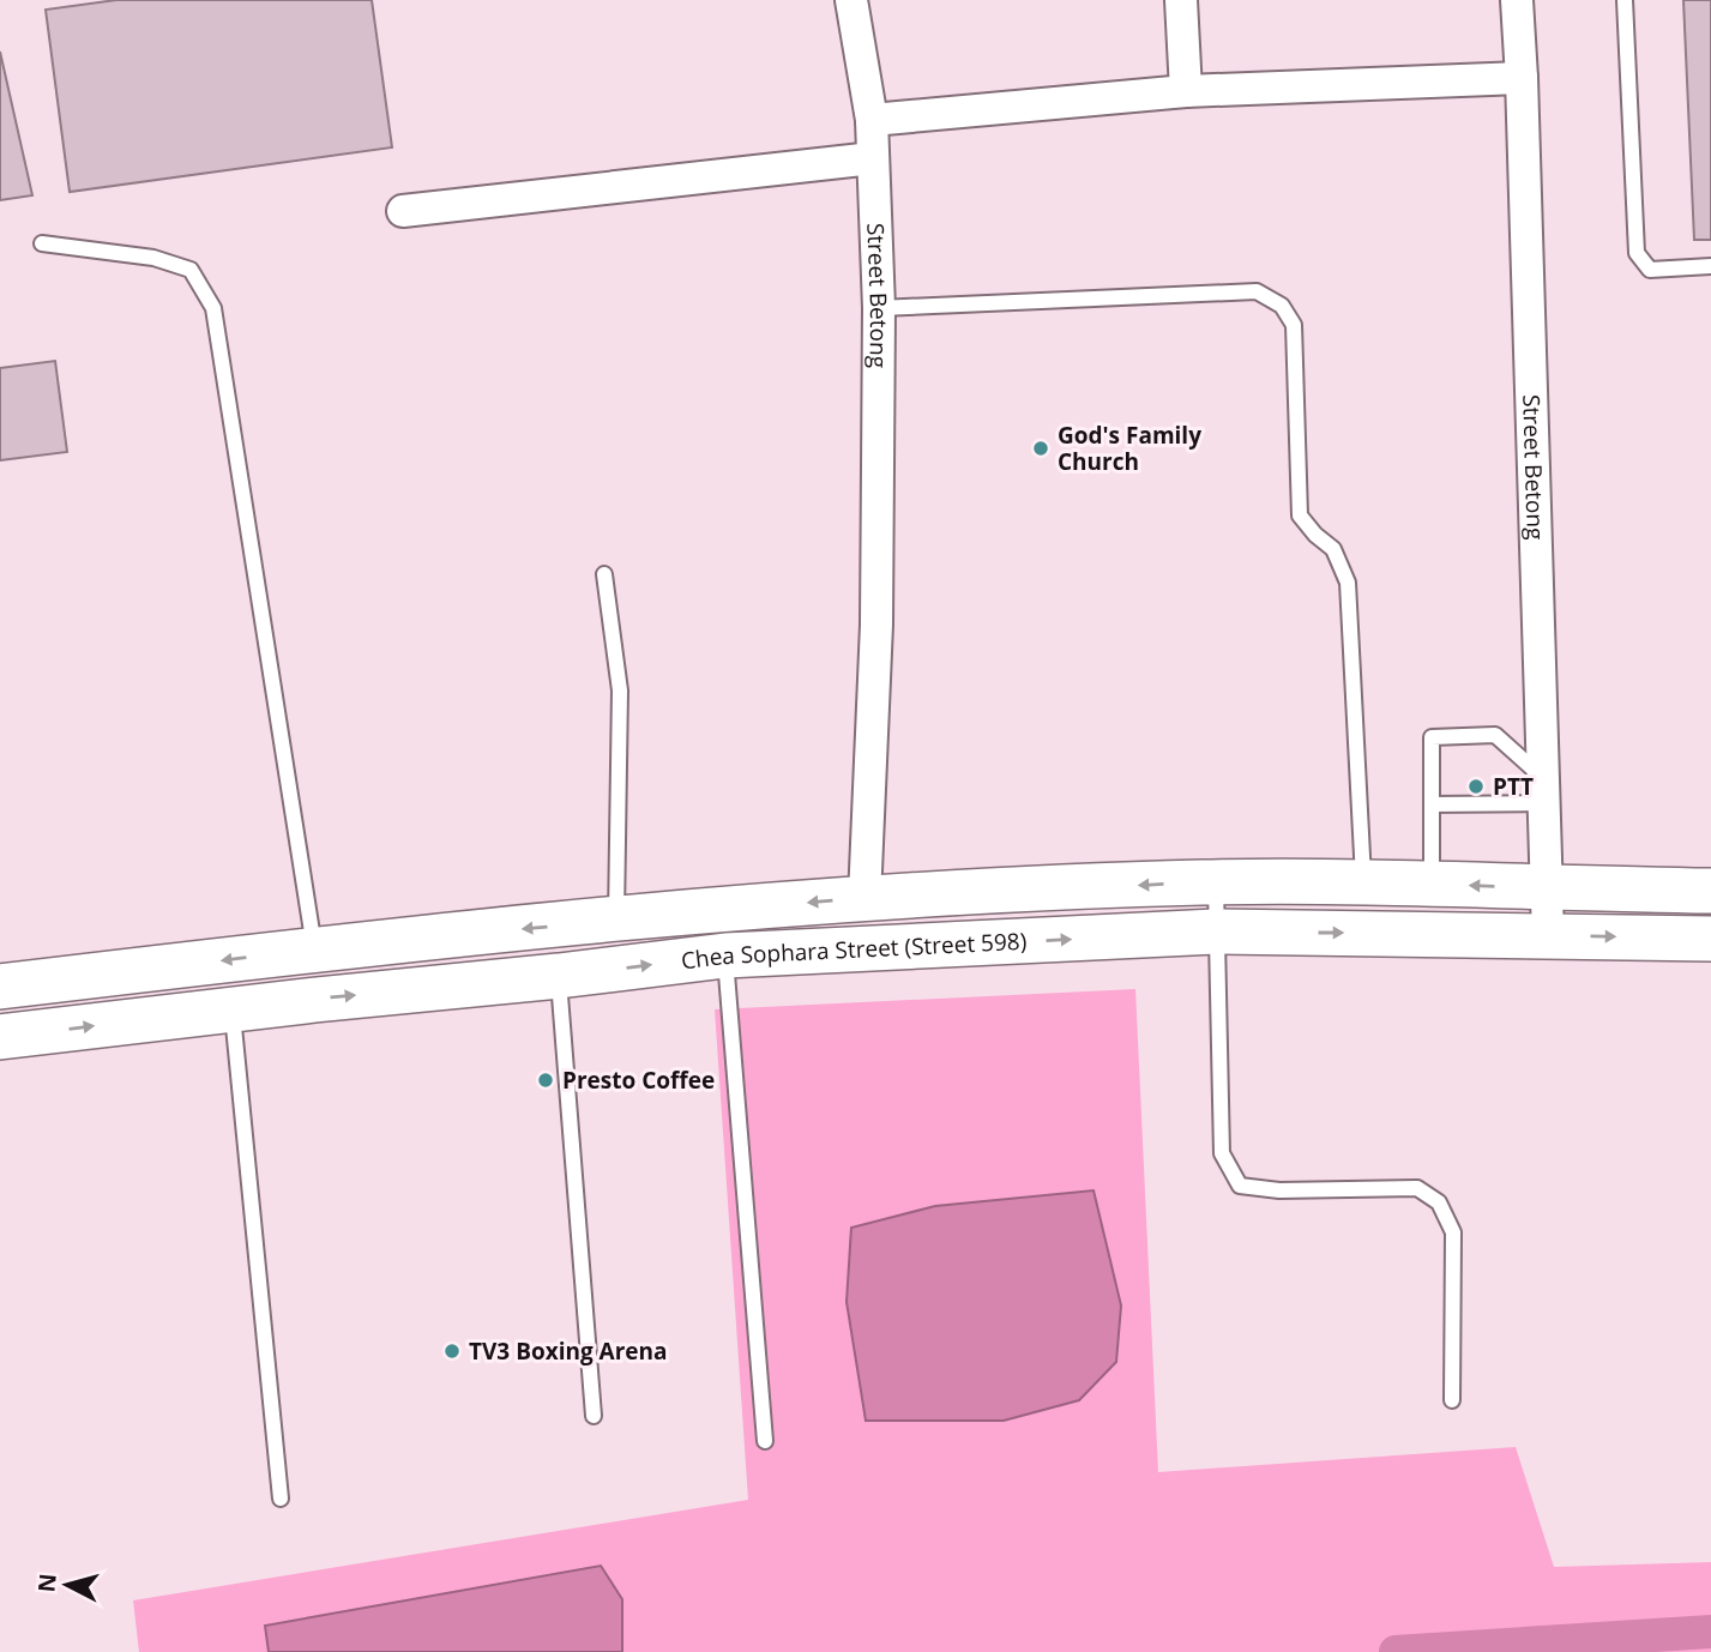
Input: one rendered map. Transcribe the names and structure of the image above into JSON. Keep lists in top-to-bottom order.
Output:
{
  "streets": {
    "main road": ["Chea Sophara Street (Street 598)"],
    "street": ["Street Betong"]
  },
  "crossings": [
    ["Street Betong", "Chea Sophara Street (Street 598)"]
  ],
  "places": [
    "God's Family Church",
    "PTT",
    "Presto Coffee",
    "TV3 Boxing Arena"
  ],
  "north": "left"
}
